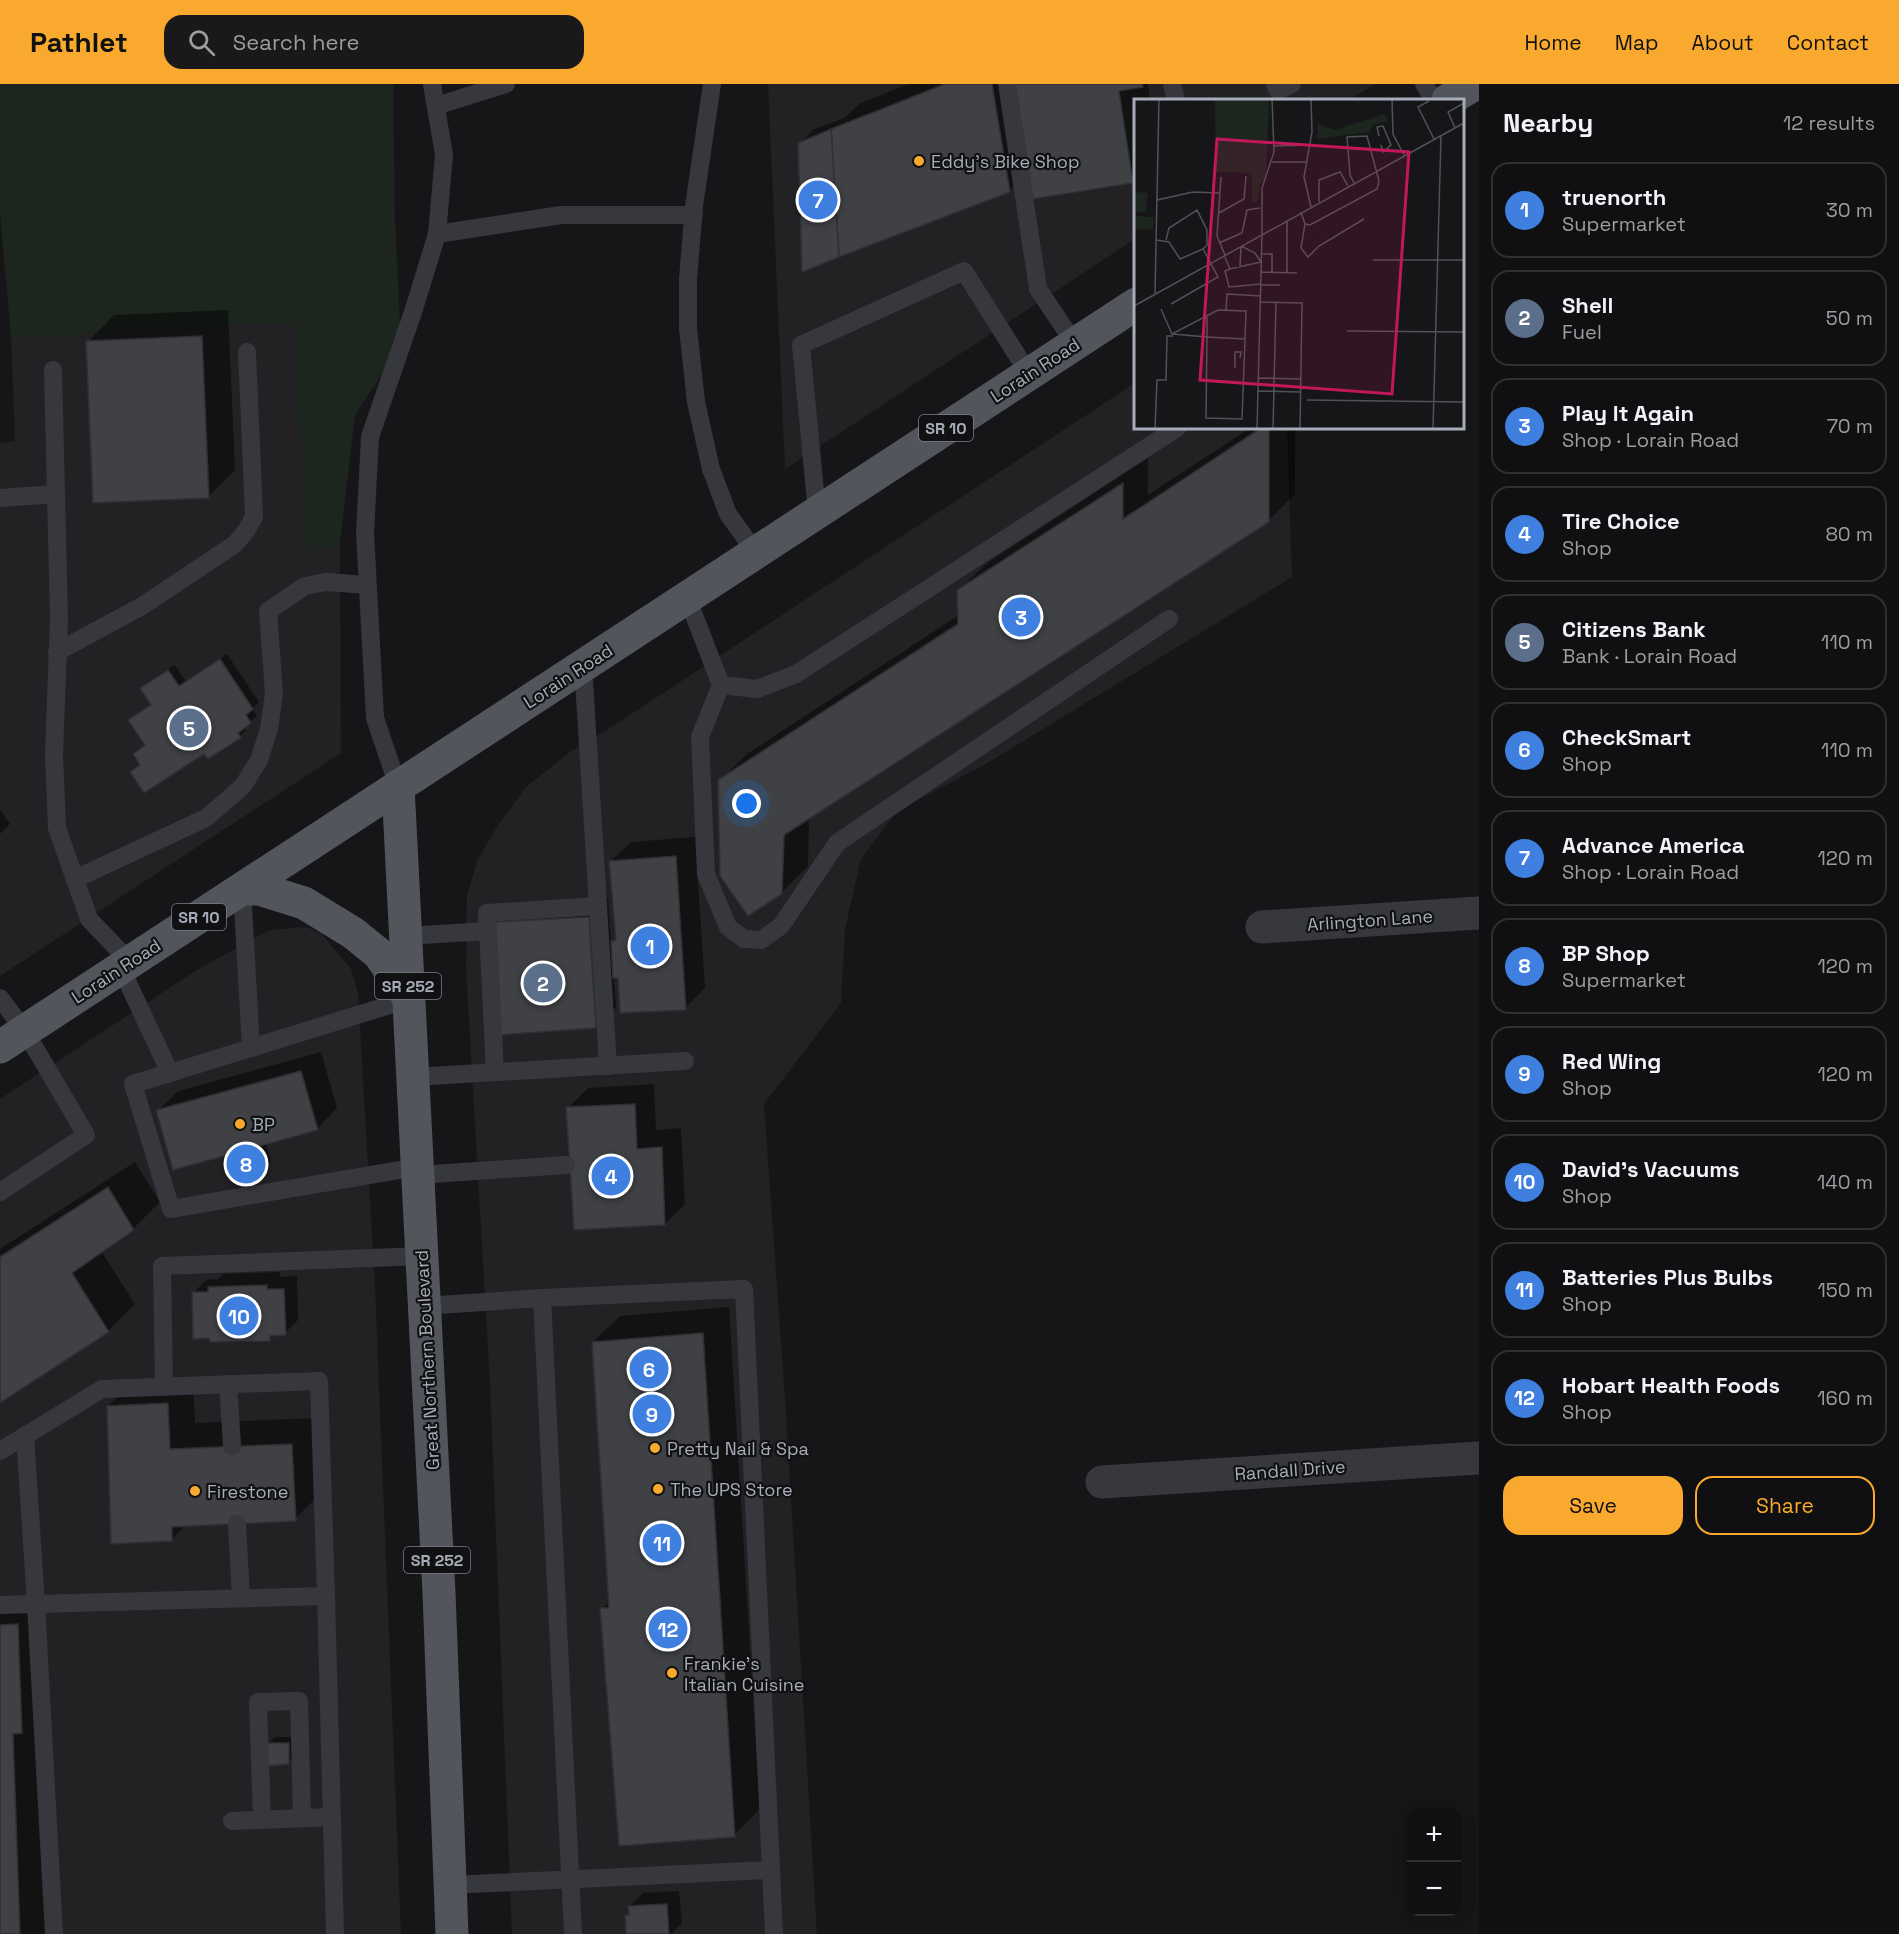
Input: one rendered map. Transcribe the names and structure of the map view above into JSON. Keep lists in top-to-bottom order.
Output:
{
  "streets": {
    "main road": [
      "Lorain Road",
      "SR 10",
      "SR 252",
      "Great Northern Boulevard"
    ],
    "street": ["Arlington Lane", "Randall Drive"]
  },
  "crossings": [
    ["Lorain Road", "Great Northern Boulevard"]
  ],
  "places": [
    "Eddy's Bike Shop",
    "BP",
    "Pretty Nail & Spa",
    "The UPS Store",
    "Firestone",
    "Frankie's Italian Cuisine"
  ],
  "page": {
    "header": "Pathlet",
    "search": "Search here",
    "nav": [
      "Home",
      "Map",
      "About",
      "Contact"
    ],
    "heading": ["Nearby", "12 results"],
    "list": [
      {
        "mark": "1",
        "name": "truenorth",
        "note": "Supermarket",
        "value": "30 m"
      },
      {
        "mark": "2",
        "name": "Shell",
        "note": "Fuel",
        "value": "50 m"
      },
      {
        "mark": "3",
        "name": "Play It Again",
        "note": "Shop · Lorain Road",
        "value": "70 m"
      },
      {
        "mark": "4",
        "name": "Tire Choice",
        "note": "Shop",
        "value": "80 m"
      },
      {
        "mark": "5",
        "name": "Citizens Bank",
        "note": "Bank · Lorain Road",
        "value": "110 m"
      },
      {
        "mark": "6",
        "name": "CheckSmart",
        "note": "Shop",
        "value": "110 m"
      },
      {
        "mark": "7",
        "name": "Advance America",
        "note": "Shop · Lorain Road",
        "value": "120 m"
      },
      {
        "mark": "8",
        "name": "BP Shop",
        "note": "Supermarket",
        "value": "120 m"
      },
      {
        "mark": "9",
        "name": "Red Wing",
        "note": "Shop",
        "value": "120 m"
      },
      {
        "mark": "10",
        "name": "David's Vacuums",
        "note": "Shop",
        "value": "140 m"
      },
      {
        "mark": "11",
        "name": "Batteries Plus Bulbs",
        "note": "Shop",
        "value": "150 m"
      },
      {
        "mark": "12",
        "name": "Hobart Health Foods",
        "note": "Shop",
        "value": "160 m"
      }
    ],
    "pins": [
      "7",
      "3",
      "5",
      "1",
      "2",
      "8",
      "4",
      "10",
      "6",
      "9",
      "11",
      "12"
    ],
    "buttons": ["Save", "Share"],
    "map_buttons": ["+", "−"]
  }
}
